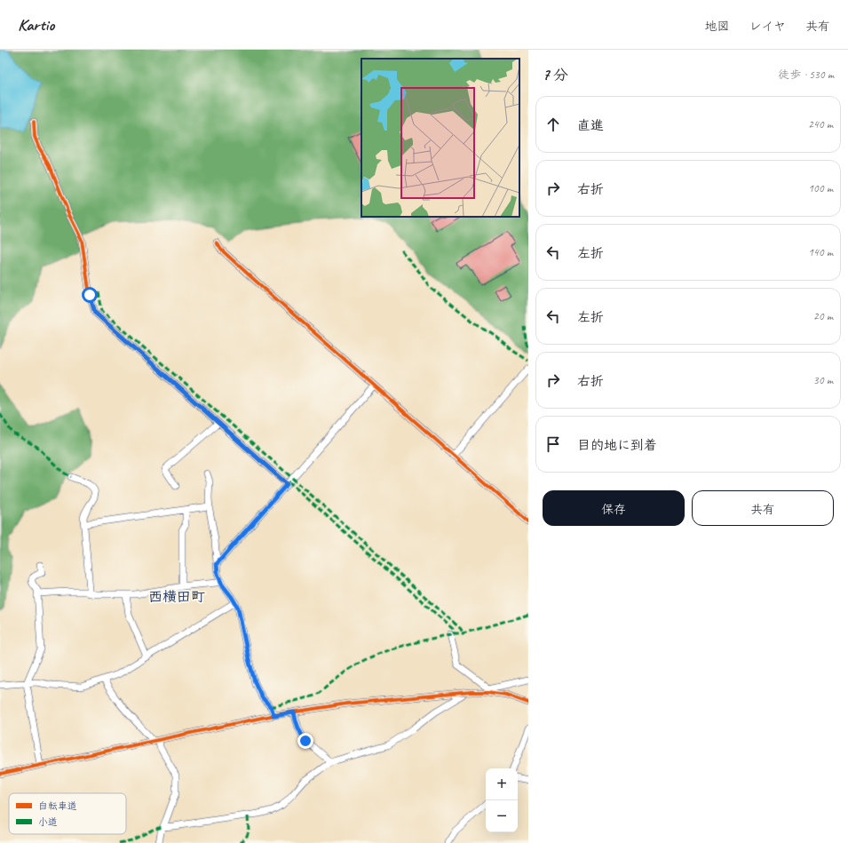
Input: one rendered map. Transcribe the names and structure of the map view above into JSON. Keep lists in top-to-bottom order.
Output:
{
  "districts": ["西横田町"],
  "legend": ["自転車道", "小道"],
  "page": {
    "header": "Kartio",
    "nav": ["地図", "レイヤ", "共有"],
    "heading": ["7 分", "徒歩 · 530 m"],
    "list": [
      ["直進", "240 m"],
      ["右折", "100 m"],
      ["左折", "140 m"],
      ["左折", "20 m"],
      ["右折", "30 m"],
      "目的地に到着"
    ],
    "buttons": ["保存", "共有"],
    "map_buttons": ["+", "−"]
  }
}
